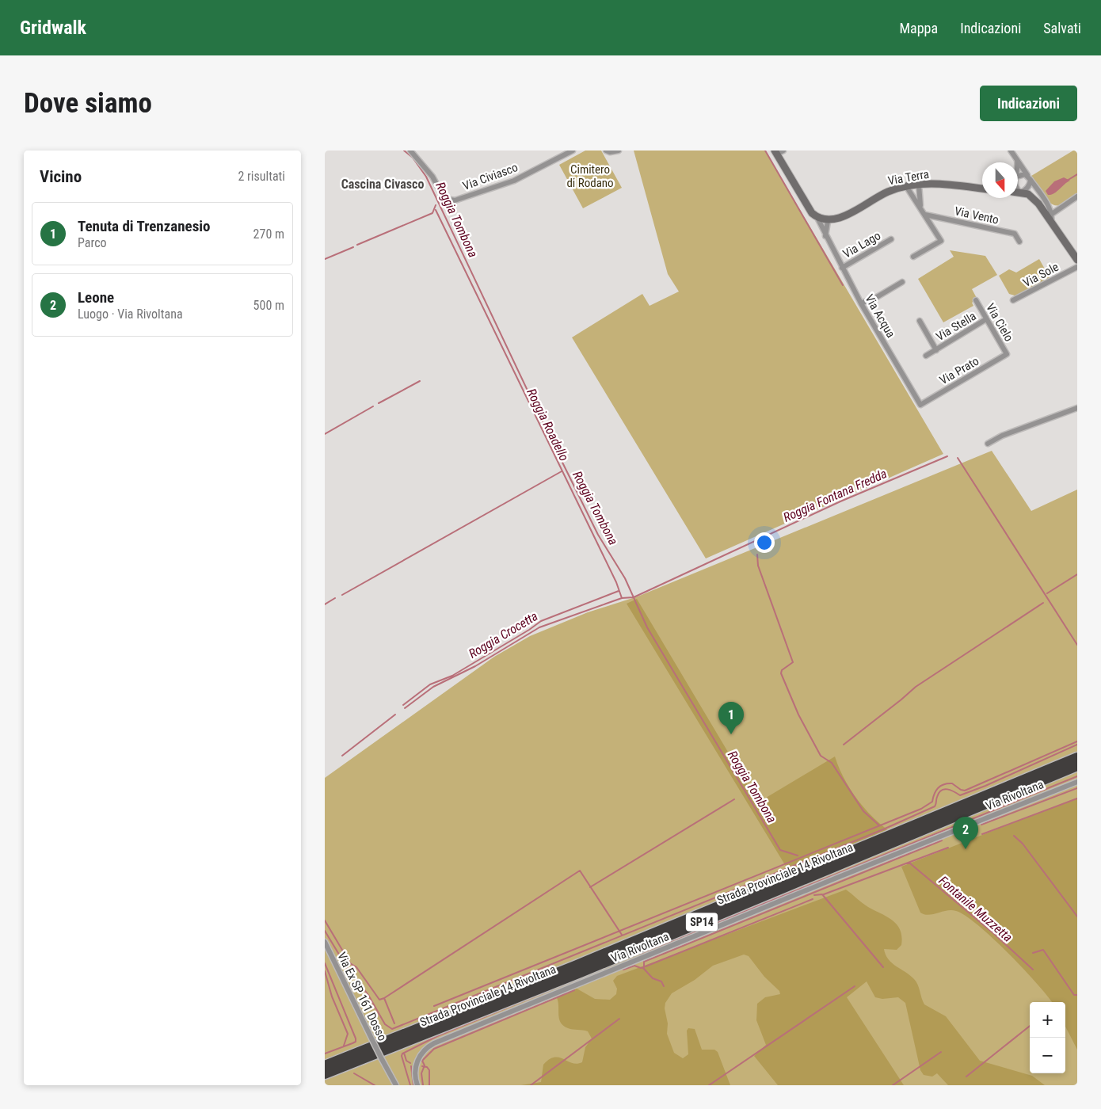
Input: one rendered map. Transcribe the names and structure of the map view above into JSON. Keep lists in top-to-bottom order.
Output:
{
  "streets": {
    "highway": ["Strada Provinciale 14 Rivoltana", "SP14"],
    "street": [
      "Via Civiasco",
      "Via Terra",
      "Via Vento",
      "Via Lago",
      "Via Sole",
      "Via Acqua",
      "Via Cielo",
      "Via Stella",
      "Via Prato",
      "Via Rivoltana",
      "Via Ex SP 161 Dosso"
    ]
  },
  "crossings": [
    ["Via Lago", "Via Acqua"],
    ["Via Acqua", "Via Prato"],
    ["Via Cielo", "Via Stella"],
    ["Via Cielo", "Via Prato"],
    ["Strada Provinciale 14 Rivoltana", "SP14"]
  ],
  "districts": ["Cascina Civasco"],
  "water": [
    "Roggia Tombona",
    "Roggia Roadello",
    "Roggia Fontana Fredda",
    "Roggia Crocetta",
    "Fontanile Muzzetta"
  ],
  "parks": ["Cimitero di Rodano"],
  "north": "bottom",
  "page": {
    "header": "Gridwalk",
    "nav": ["Mappa", "Indicazioni", "Salvati"],
    "buttons": "Indicazioni",
    "title": "Dove siamo",
    "heading": ["Vicino", "2 risultati"],
    "list": [
      {
        "mark": "1",
        "name": "Tenuta di Trenzanesio",
        "note": "Parco",
        "value": "270 m"
      },
      {
        "mark": "2",
        "name": "Leone",
        "note": "Luogo · Via Rivoltana",
        "value": "500 m"
      }
    ],
    "pins": ["1", "2"],
    "map_buttons": ["+", "−"]
  }
}
